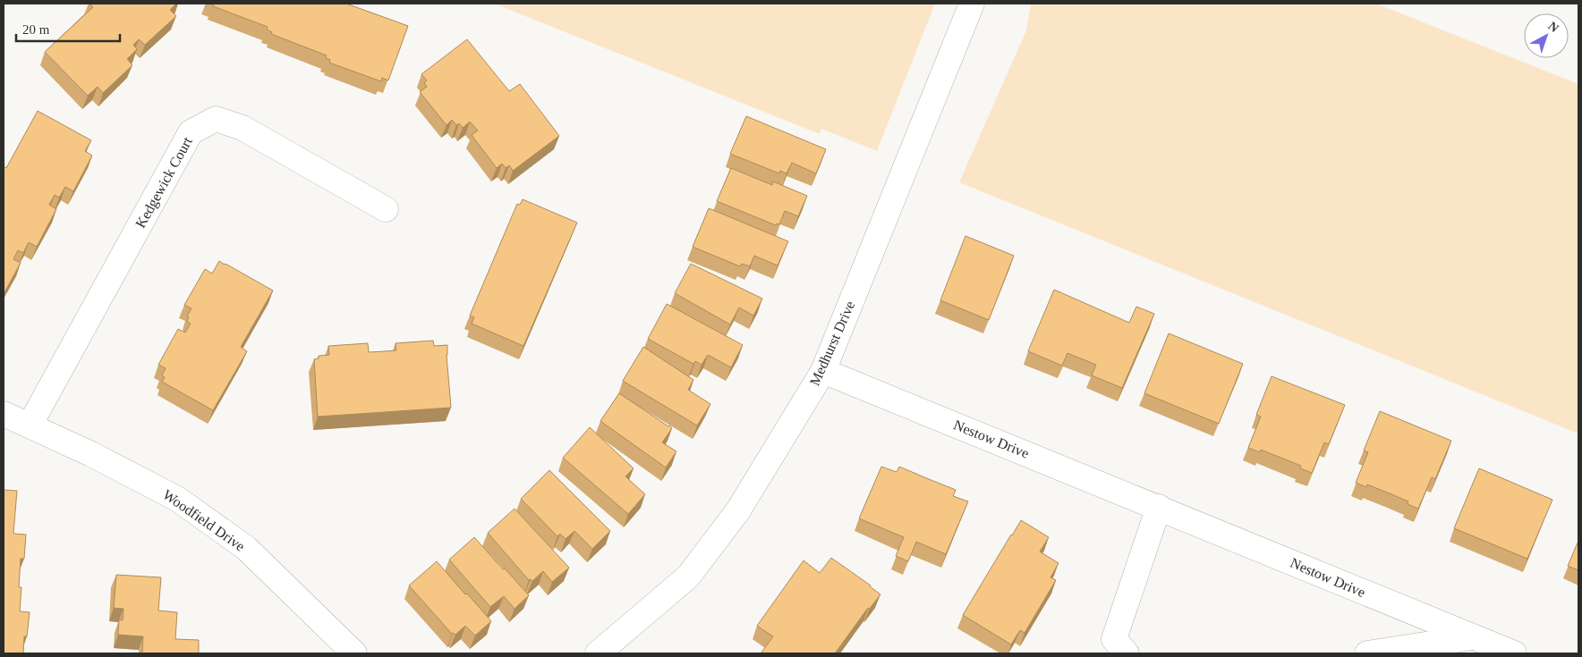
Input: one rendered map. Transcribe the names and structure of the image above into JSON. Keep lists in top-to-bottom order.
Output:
{
  "streets": {
    "street": [
      "Kedgewick Court",
      "Medhurst Drive",
      "Nestow Drive",
      "Woodfield Drive"
    ]
  },
  "crossings": [
    ["Kedgewick Court", "Woodfield Drive"],
    ["Medhurst Drive", "Nestow Drive"]
  ],
  "scale_bar": "20 m",
  "north": "top right"
}
